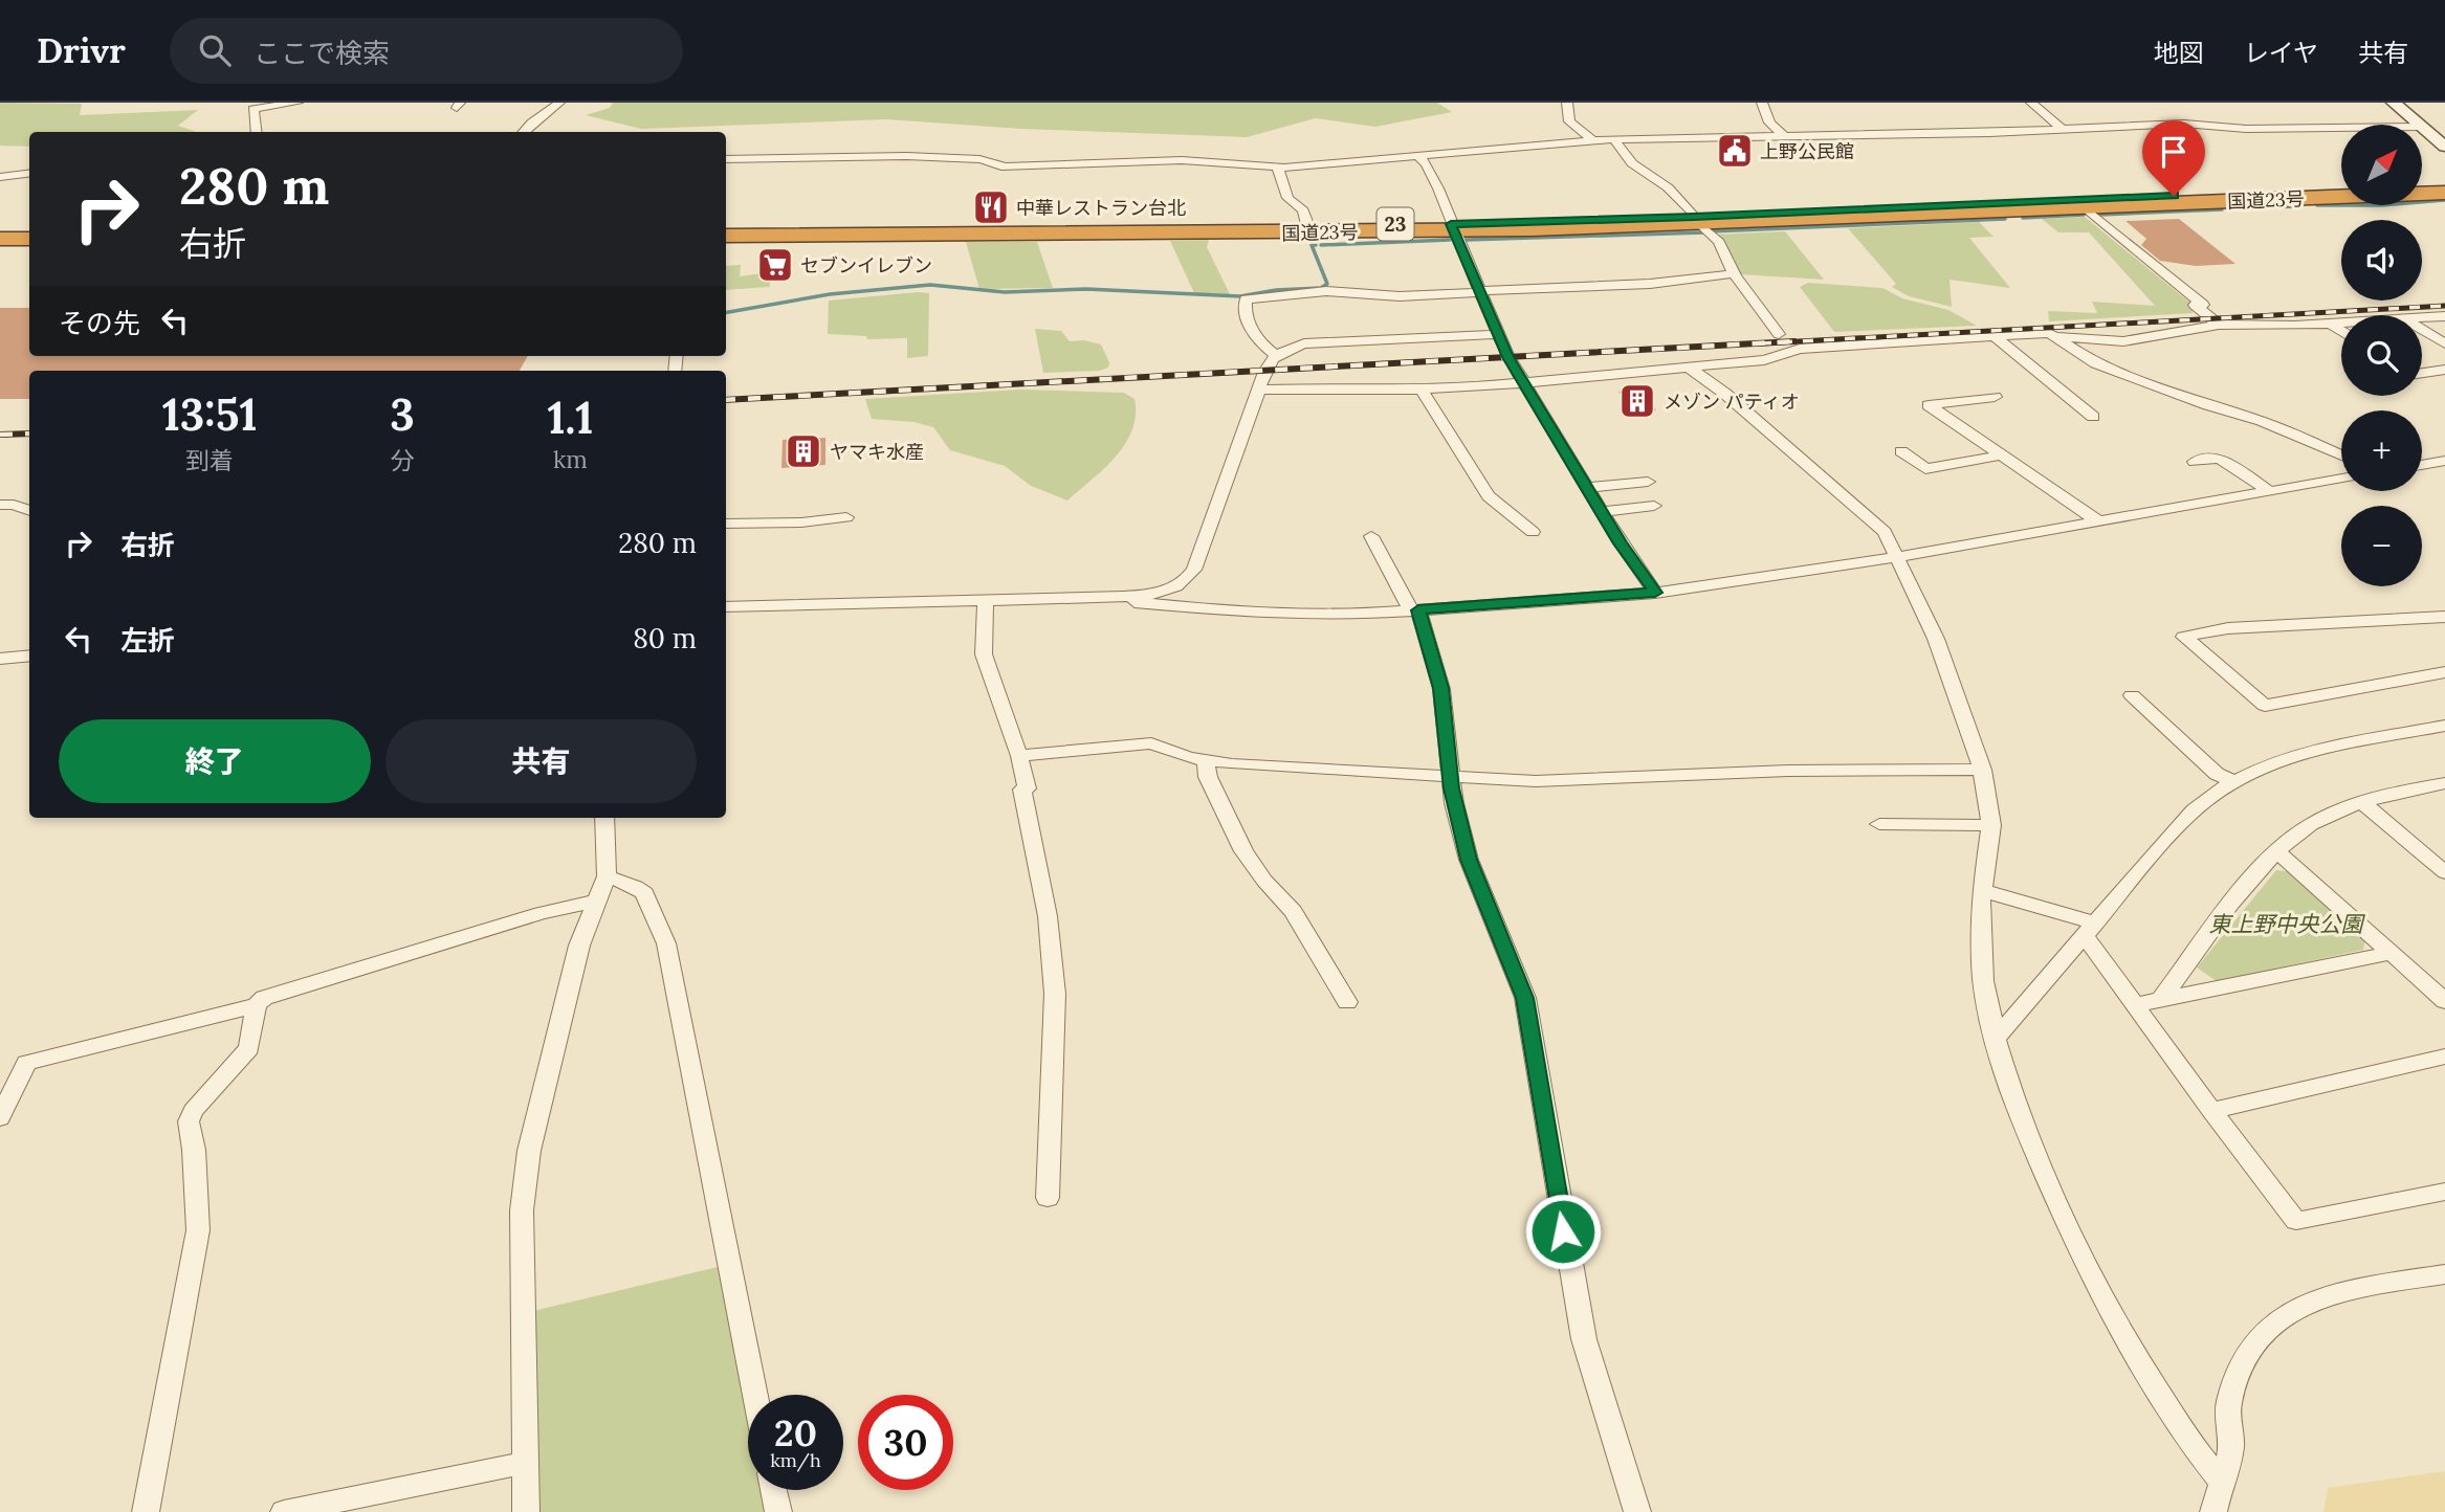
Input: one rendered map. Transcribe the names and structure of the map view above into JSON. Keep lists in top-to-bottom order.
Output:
{
  "streets": {
    "highway": ["国道23号", "23"]
  },
  "parks": ["東上野中央公園"],
  "places": {
    "public building": ["上野公民館"],
    "restaurant": ["中華レストラン台北"],
    "supermarket": ["セブンイレブン"],
    "building": ["メゾン パティオ", "ヤマキ水産"]
  },
  "north": "top right",
  "page": {
    "header": "Drivr",
    "search": "ここで検索",
    "nav": ["地図", "レイヤ", "共有"],
    "map_buttons": ["+", "−"],
    "turn": ["280 m", "右折"],
    "then": "その先",
    "eta": [
      "13:51",
      "到着",
      "3",
      "分",
      "1.1",
      "km"
    ],
    "list": [
      {
        "name": "右折",
        "value": "280 m"
      },
      {
        "name": "左折",
        "value": "80 m"
      }
    ],
    "buttons": ["終了", "共有"],
    "speed": "20 km/h",
    "limit": "30"
  }
}
